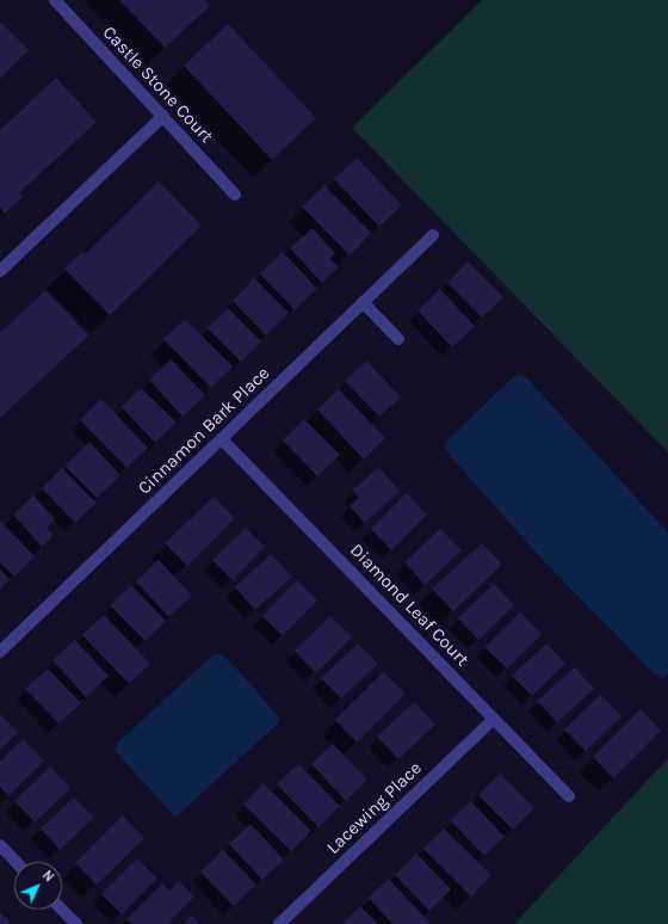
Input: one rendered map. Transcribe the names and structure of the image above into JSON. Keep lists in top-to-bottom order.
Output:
{
  "streets": {
    "street": [
      "Castle Stone Court",
      "Cinnamon Bark Place",
      "Diamond Leaf Court",
      "Lacewing Place"
    ]
  },
  "crossings": [
    ["Cinnamon Bark Place", "Diamond Leaf Court"],
    ["Diamond Leaf Court", "Lacewing Place"]
  ],
  "north": "top right"
}
